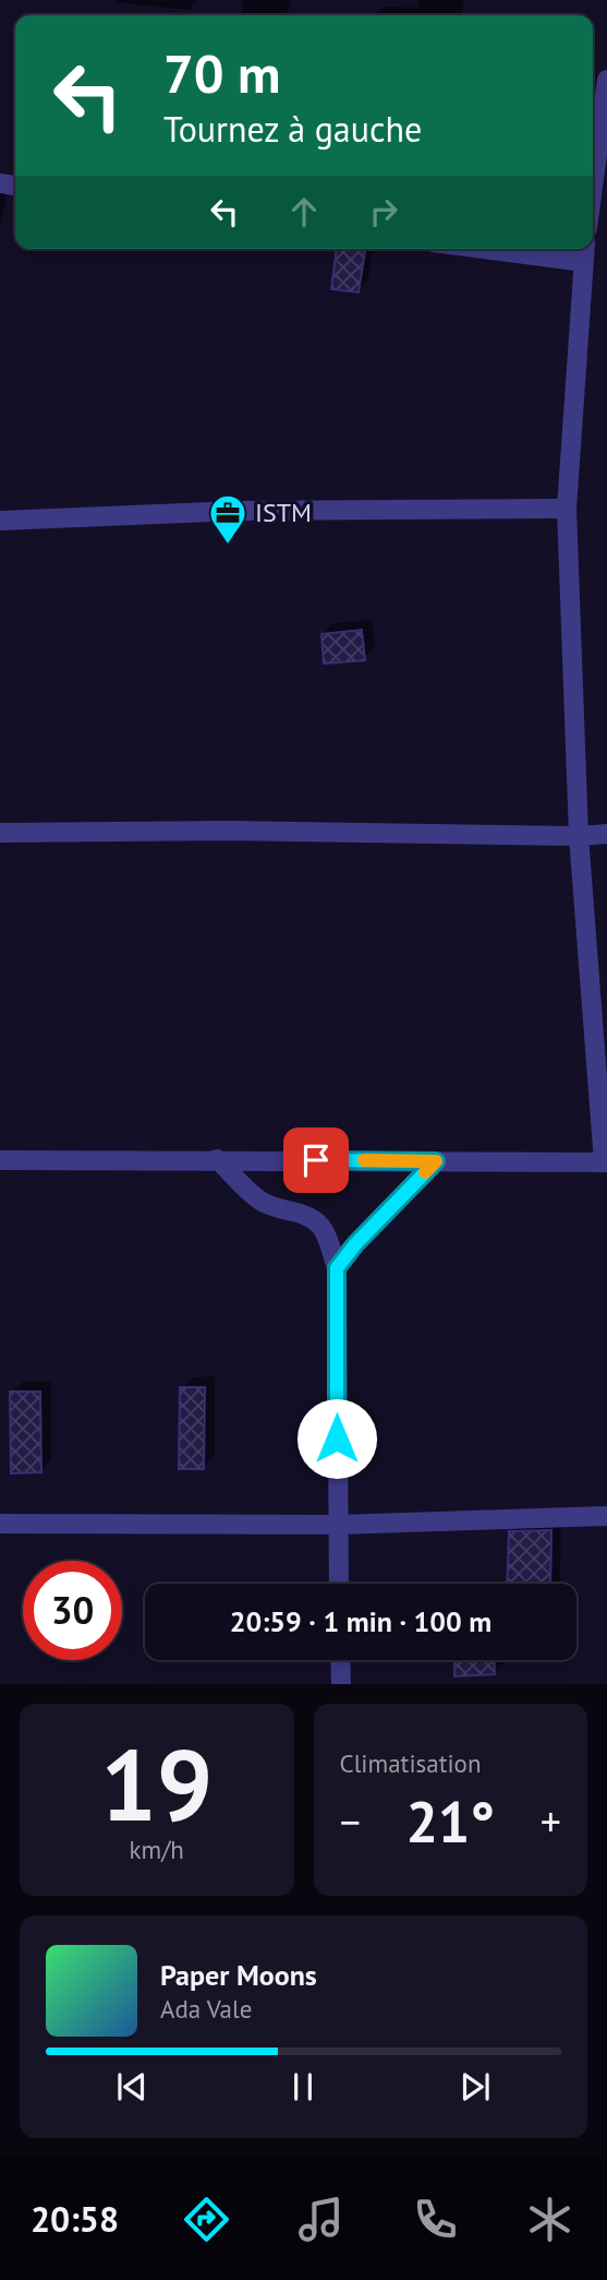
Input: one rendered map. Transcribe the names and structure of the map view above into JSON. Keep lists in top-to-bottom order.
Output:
{
  "places": {
    "office": ["ISTM"]
  },
  "page": {
    "turn": ["70 m", "Tournez à gauche"],
    "limit": "30",
    "trip": "20:59 · 1 min · 100 m",
    "tile": [
      ["19", "km/h"],
      "Climatisation"
    ],
    "heat": ["−", "21°", "+"],
    "song": ["Paper Moons", "Ada Vale"],
    "tabs": "20:58"
  }
}
